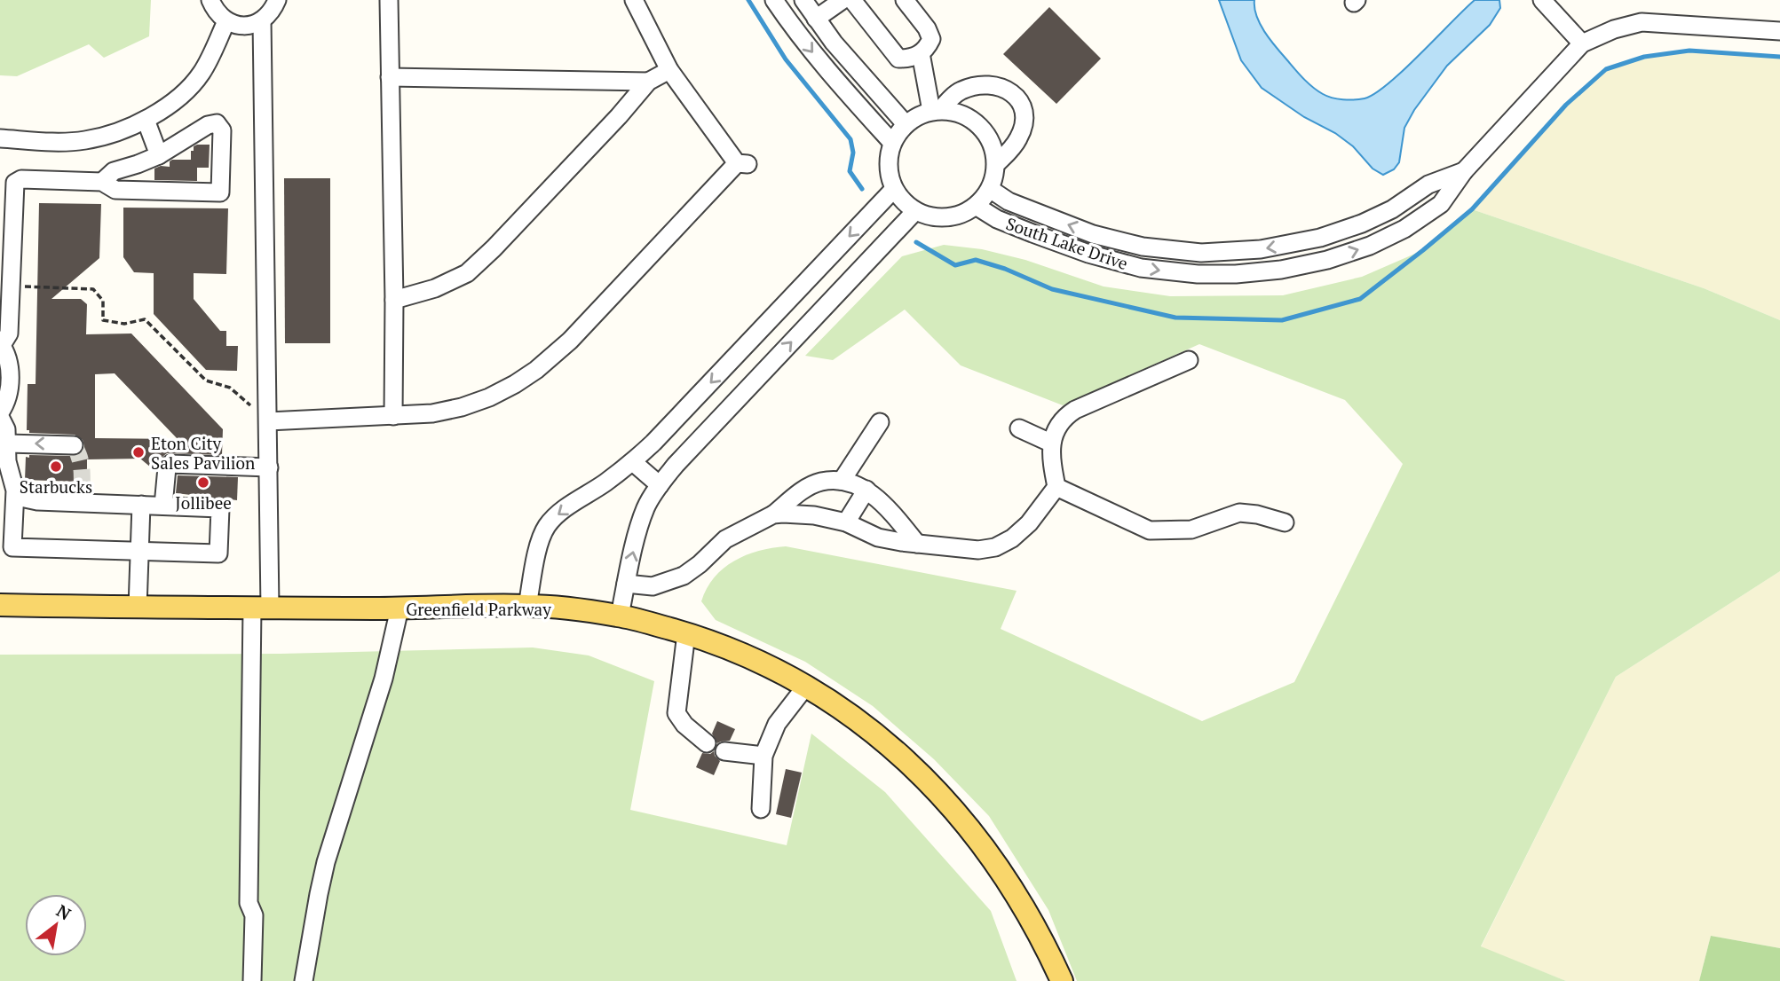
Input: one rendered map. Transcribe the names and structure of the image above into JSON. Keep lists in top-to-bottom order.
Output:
{
  "streets": {
    "main road": ["Greenfield Parkway"],
    "street": ["South Lake Drive"]
  },
  "places": ["Eton City Sales Pavilion", "Starbucks", "Jollibee"],
  "north": "top right"
}
